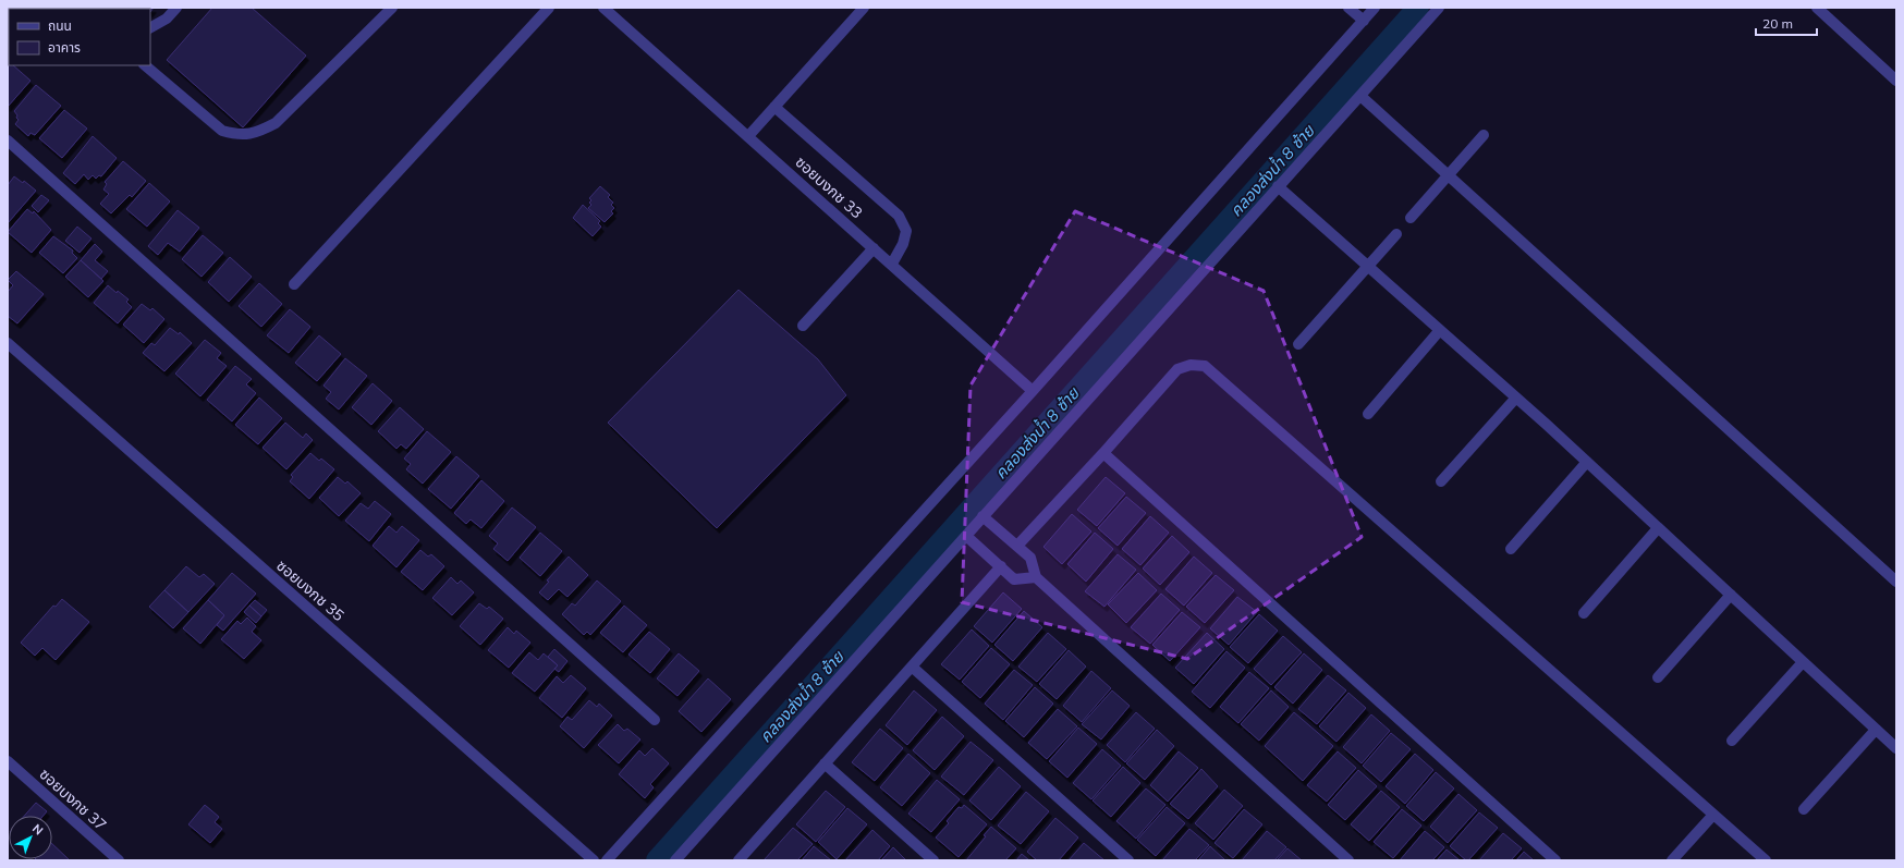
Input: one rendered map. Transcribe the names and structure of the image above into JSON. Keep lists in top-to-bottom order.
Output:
{
  "streets": {
    "street": ["ซอยบงกช 33", "ซอยบงกช 35", "ซอยบงกช 37"]
  },
  "water": ["คลองส่งน้ำ 8 ซ้าย"],
  "legend": ["ถนน", "อาคาร"],
  "scale_bar": "20 m",
  "north": "top right"
}
